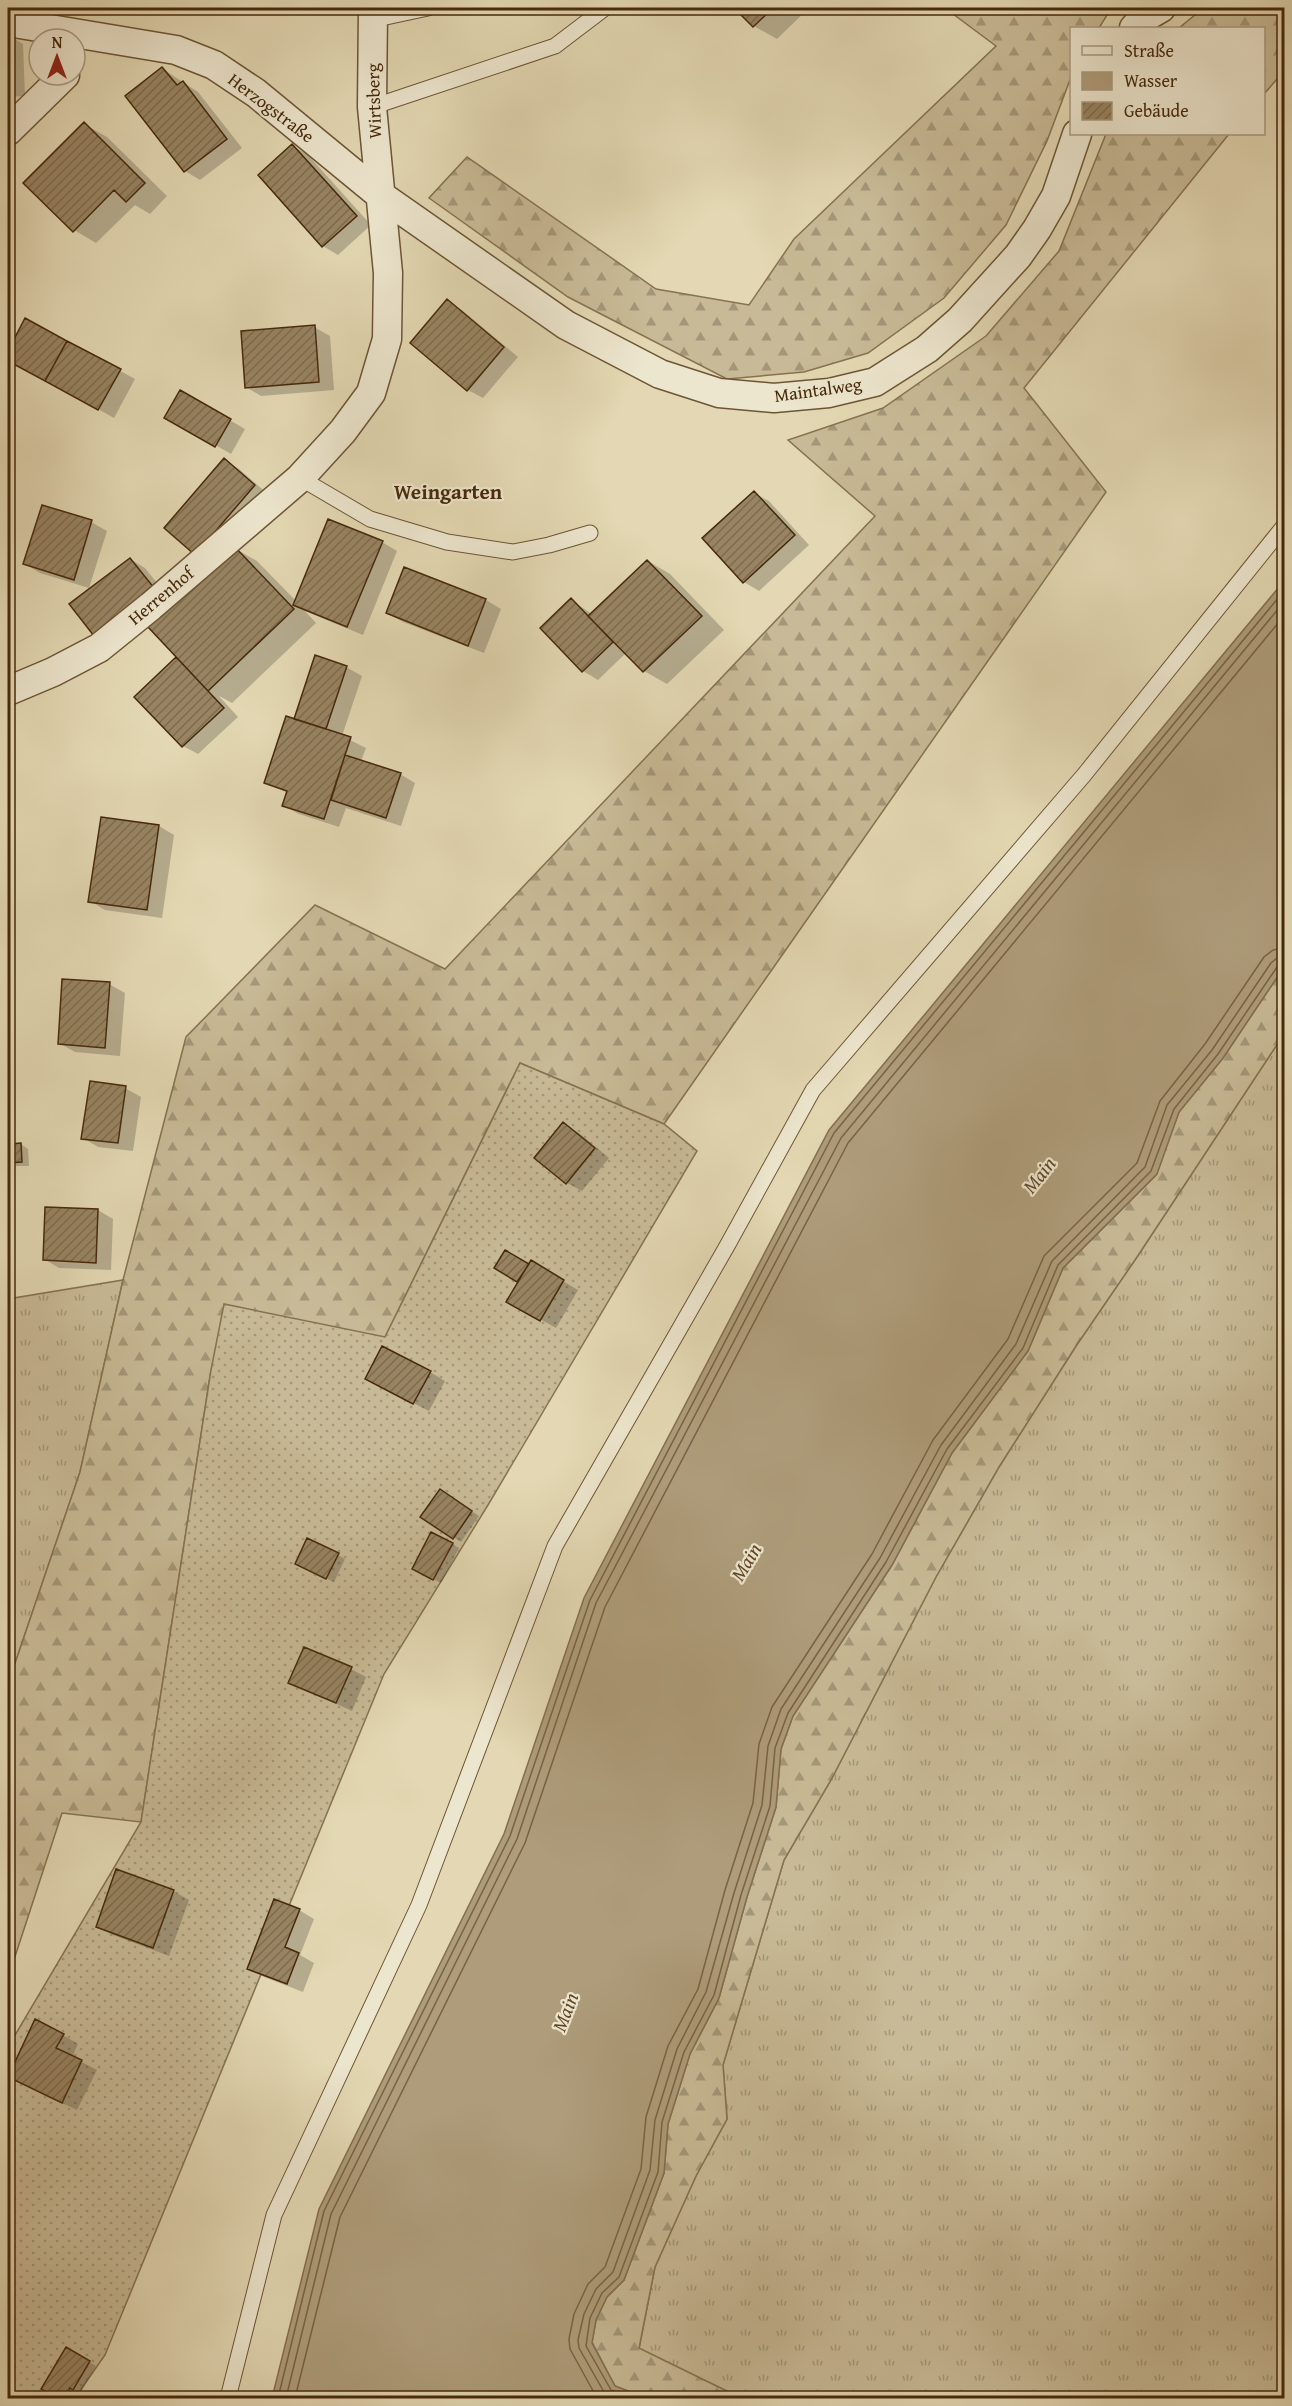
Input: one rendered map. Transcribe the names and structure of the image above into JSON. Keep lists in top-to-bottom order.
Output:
{
  "streets": {
    "street": [
      "Wirtsberg",
      "Herzogstraße",
      "Maintalweg",
      "Herrenhof"
    ]
  },
  "crossings": [
    ["Wirtsberg", "Herzogstraße"],
    ["Wirtsberg", "Maintalweg"],
    ["Wirtsberg", "Herrenhof"],
    ["Herzogstraße", "Maintalweg"],
    ["Herzogstraße", "Herrenhof"],
    ["Maintalweg", "Herrenhof"]
  ],
  "districts": ["Weingarten"],
  "water": ["Main"],
  "legend": ["Straße", "Wasser", "Gebäude"],
  "north": "top"
}
